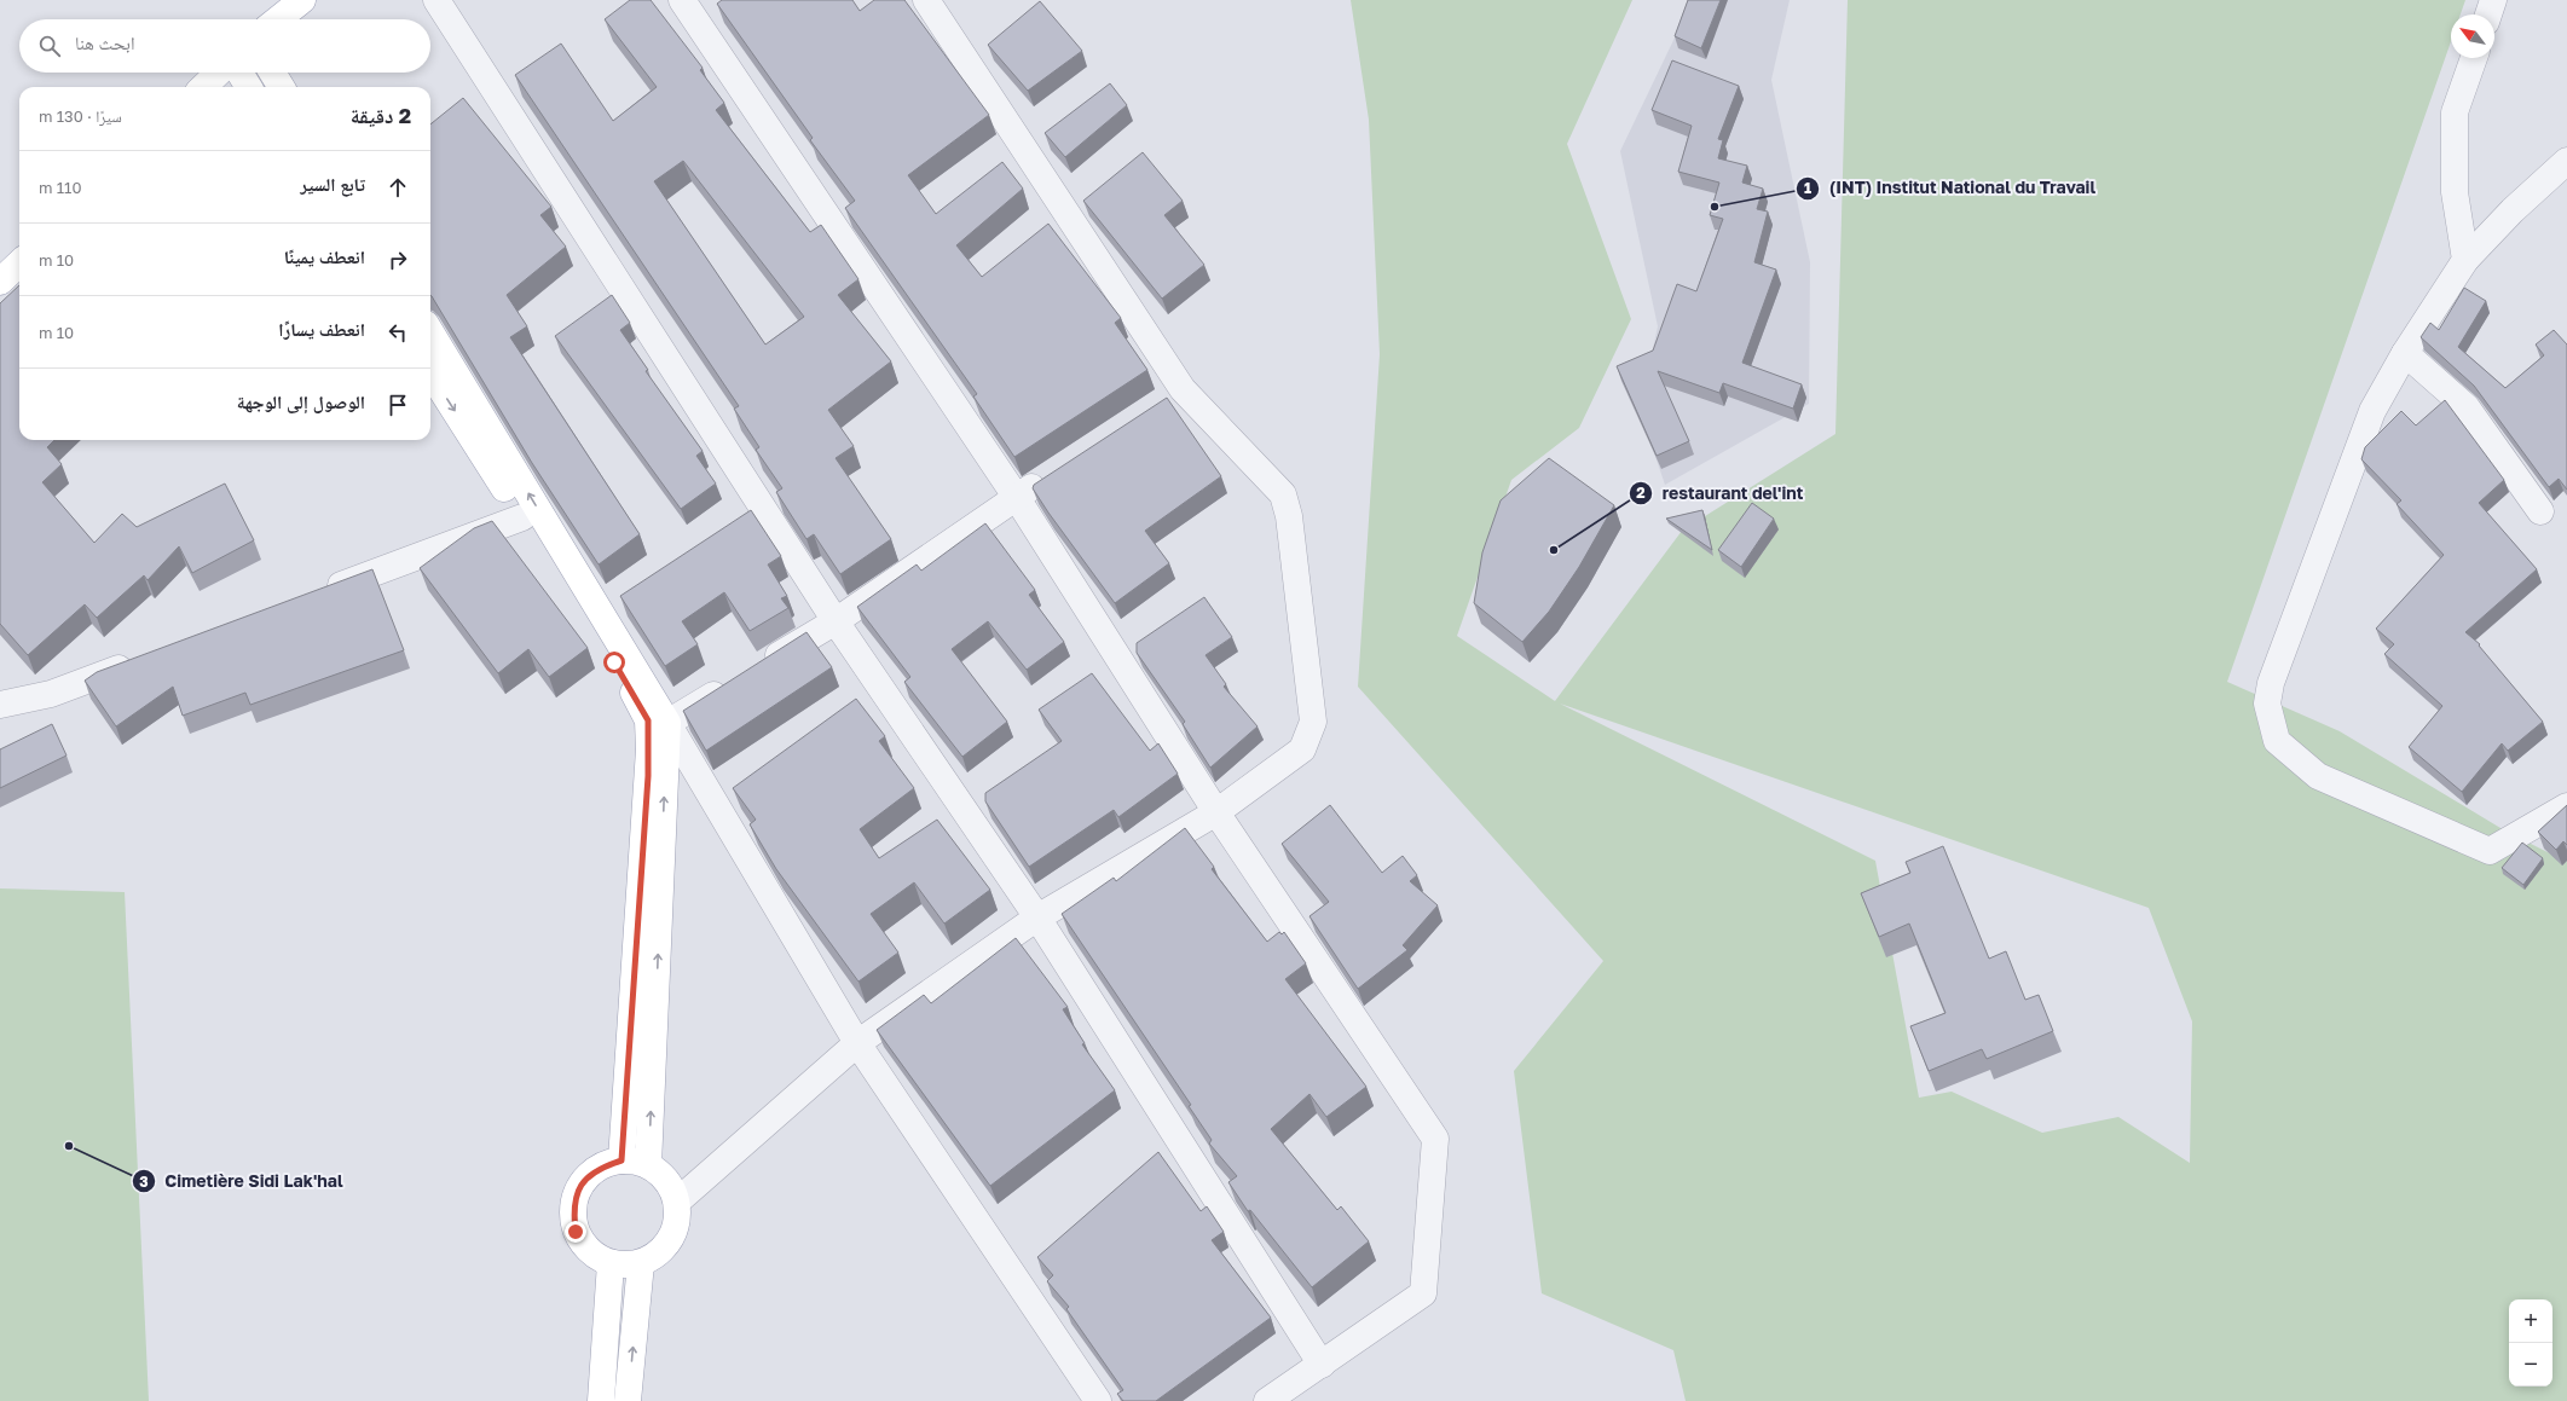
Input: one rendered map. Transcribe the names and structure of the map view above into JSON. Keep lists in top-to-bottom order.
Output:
{
  "places": ["(INT) Institut National du Travail", "restaurant del'int", "Cimetière Sidi Lak'hal"],
  "north": "top left",
  "page": {
    "search": "ابحث هنا",
    "heading": ["2 دقيقة", "سيرًا · 130 m"],
    "list": [
      ["تابع السير", "110 m"],
      ["انعطف يمينًا", "10 m"],
      ["انعطف يسارًا", "10 m"],
      "الوصول إلى الوجهة"
    ],
    "map_buttons": ["+", "−"]
  }
}
